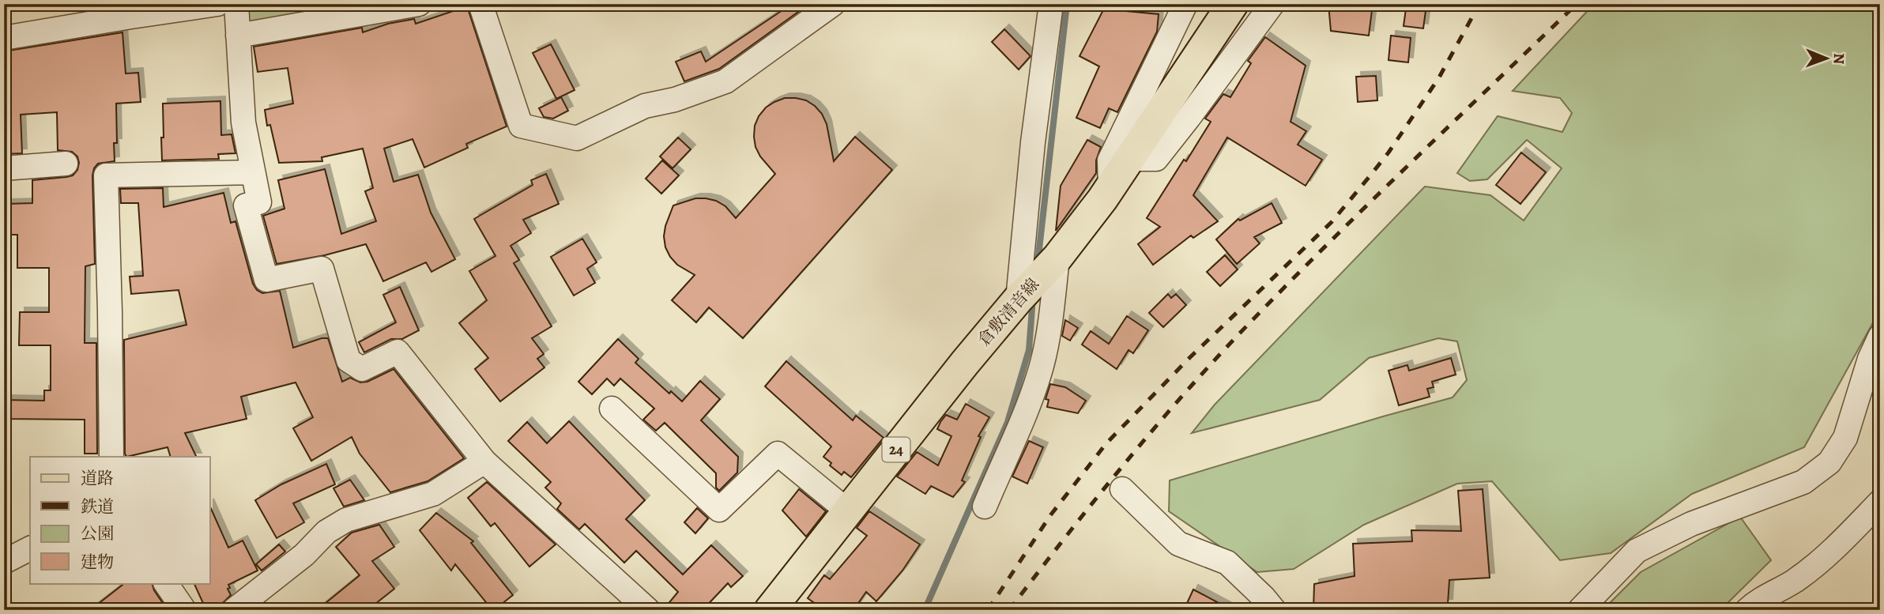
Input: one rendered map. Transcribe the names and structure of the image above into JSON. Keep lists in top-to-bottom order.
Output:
{
  "streets": {
    "main road": ["倉敷清音線", "24"]
  },
  "legend": [
    "道路",
    "鉄道",
    "公園",
    "建物"
  ],
  "north": "right"
}
